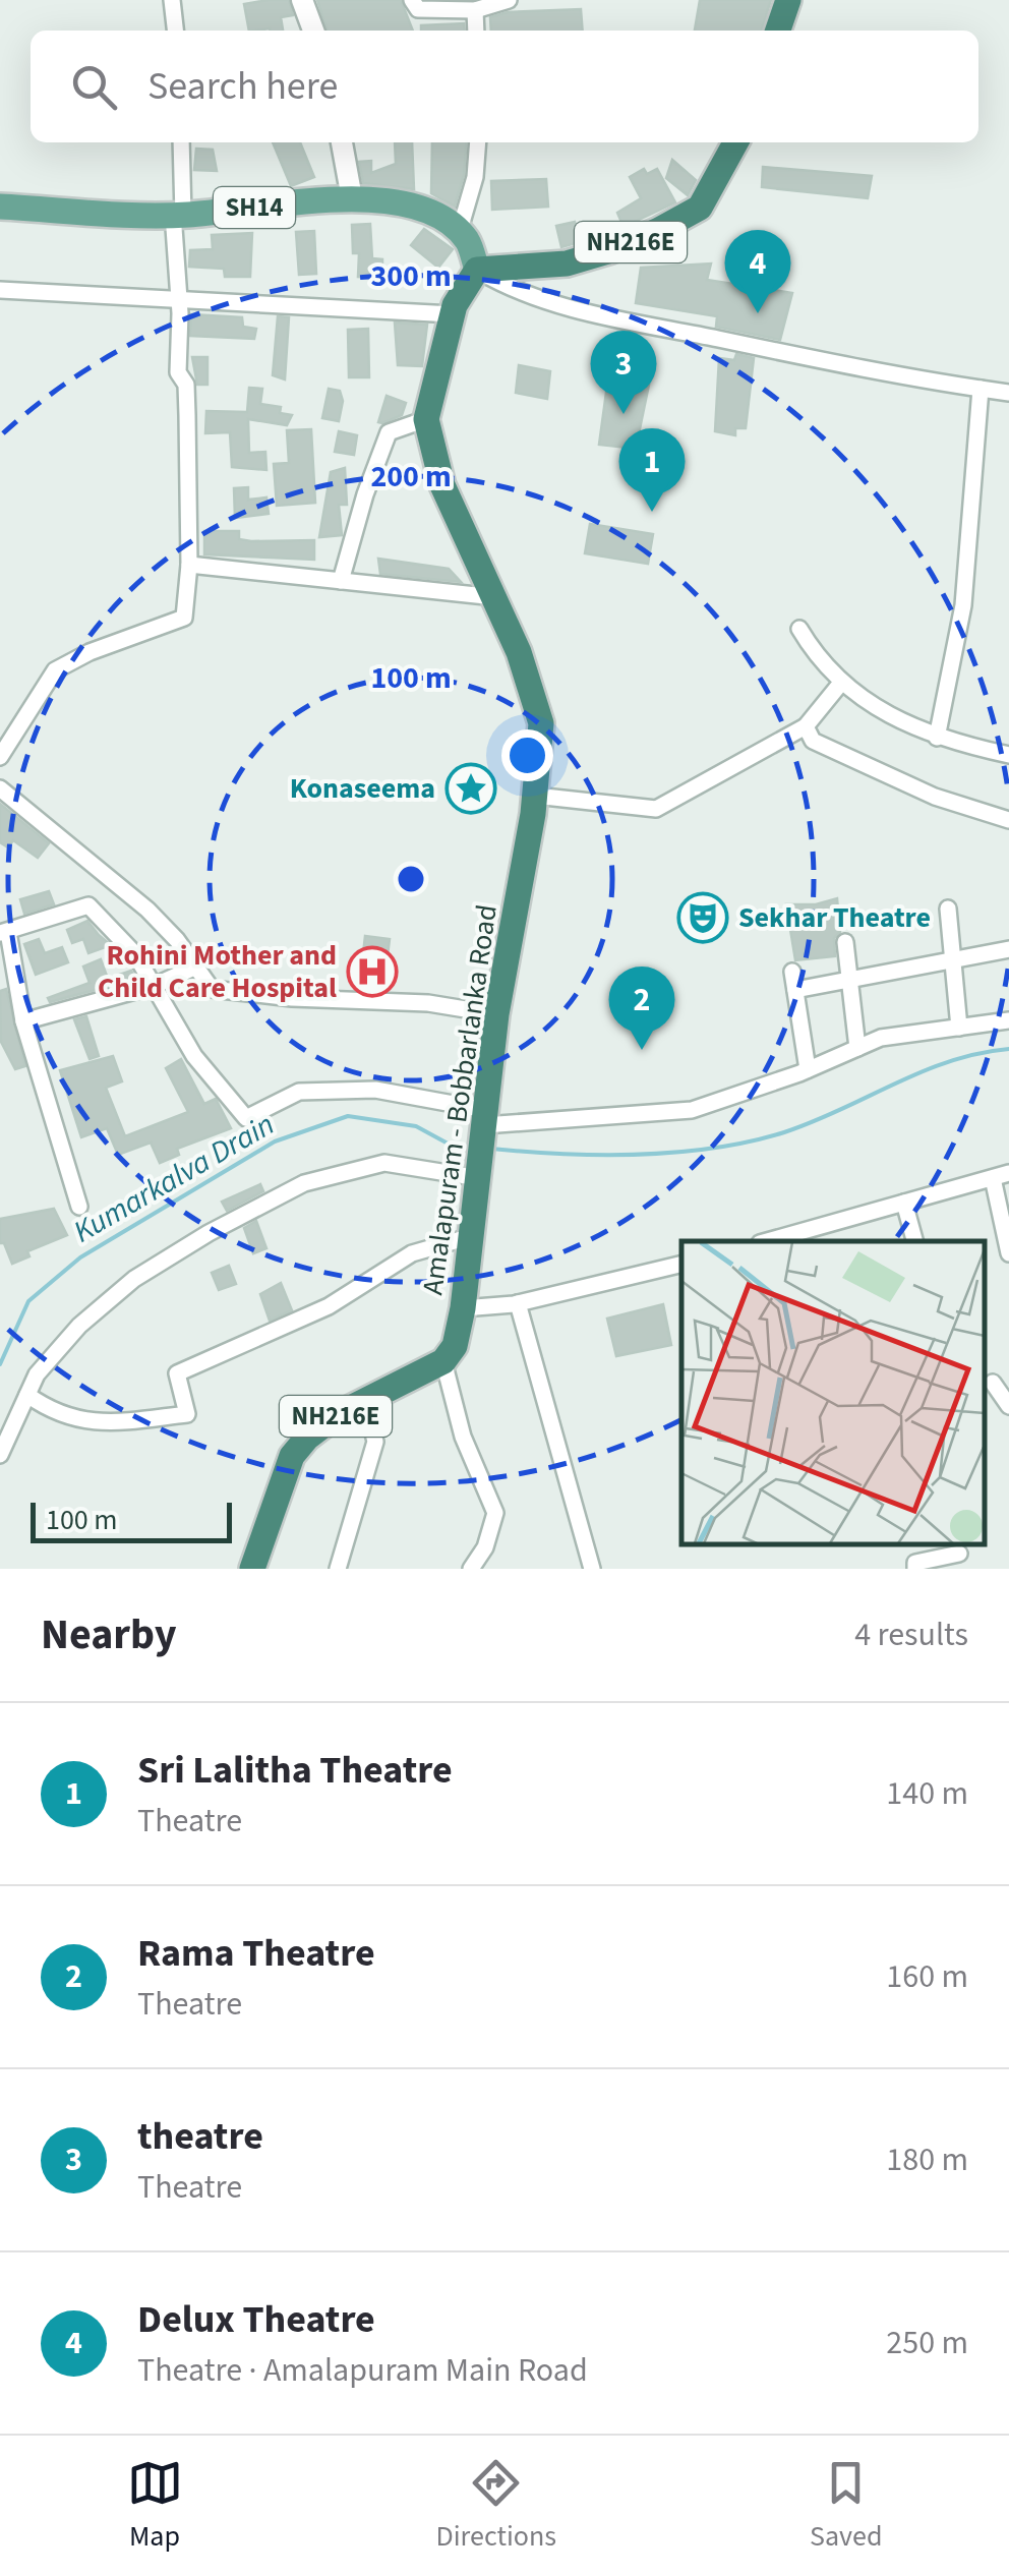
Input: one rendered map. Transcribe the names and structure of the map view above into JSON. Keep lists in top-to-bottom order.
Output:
{
  "streets": {
    "highway": ["NH216E", "Amalapuram - Bobbarlanka Road"],
    "main road": ["SH14"]
  },
  "crossings": [
    ["NH216E", "Amalapuram - Bobbarlanka Road"]
  ],
  "water": ["Kumarkalva Drain"],
  "places": {
    "place": ["Konaseema"],
    "theatre": ["Sekhar Theatre"],
    "hospital": ["Rohini Mother and Child Care Hospital"]
  },
  "scale_bar": "100 m",
  "page": {
    "search": "Search here",
    "pins": [
      "4",
      "3",
      "1",
      "2"
    ],
    "scale": "100 m",
    "heading": ["Nearby", "4 results"],
    "list": [
      {
        "mark": "1",
        "name": "Sri Lalitha Theatre",
        "note": "Theatre",
        "value": "140 m"
      },
      {
        "mark": "2",
        "name": "Rama Theatre",
        "note": "Theatre",
        "value": "160 m"
      },
      {
        "mark": "3",
        "name": "theatre",
        "note": "Theatre",
        "value": "180 m"
      },
      {
        "mark": "4",
        "name": "Delux Theatre",
        "note": "Theatre · Amalapuram Main Road",
        "value": "250 m"
      }
    ],
    "nav": ["Map", "Directions", "Saved"]
  },
  "rings": ["300 m", "200 m", "100 m"]
}
